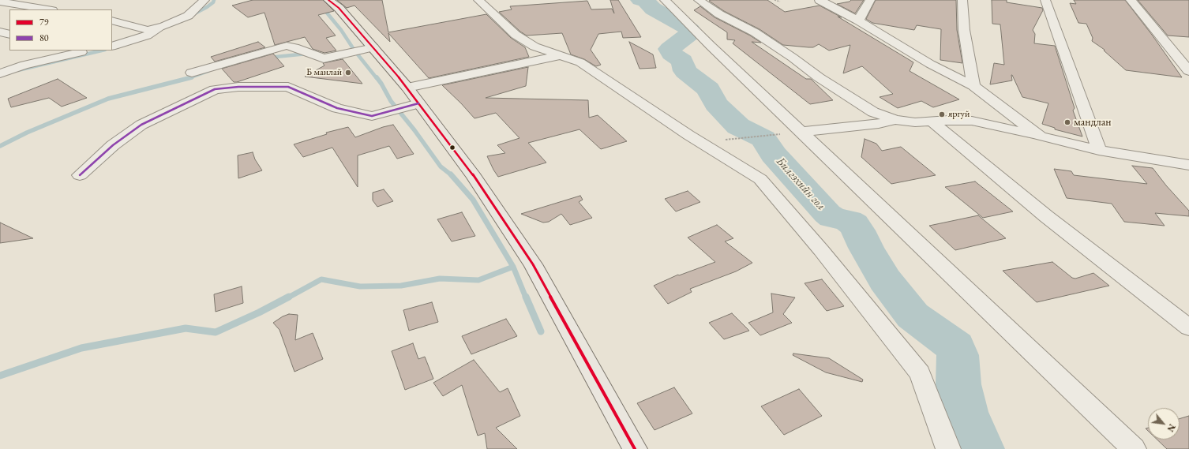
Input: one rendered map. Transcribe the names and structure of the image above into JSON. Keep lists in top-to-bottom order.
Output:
{
  "water": ["Билгэхийн гол"],
  "places": ["Б манлай", "яргуй", "мандлан"],
  "lines": ["transit line 79", "transit line 80"],
  "legend": ["79", "80"],
  "north": "bottom right"
}
